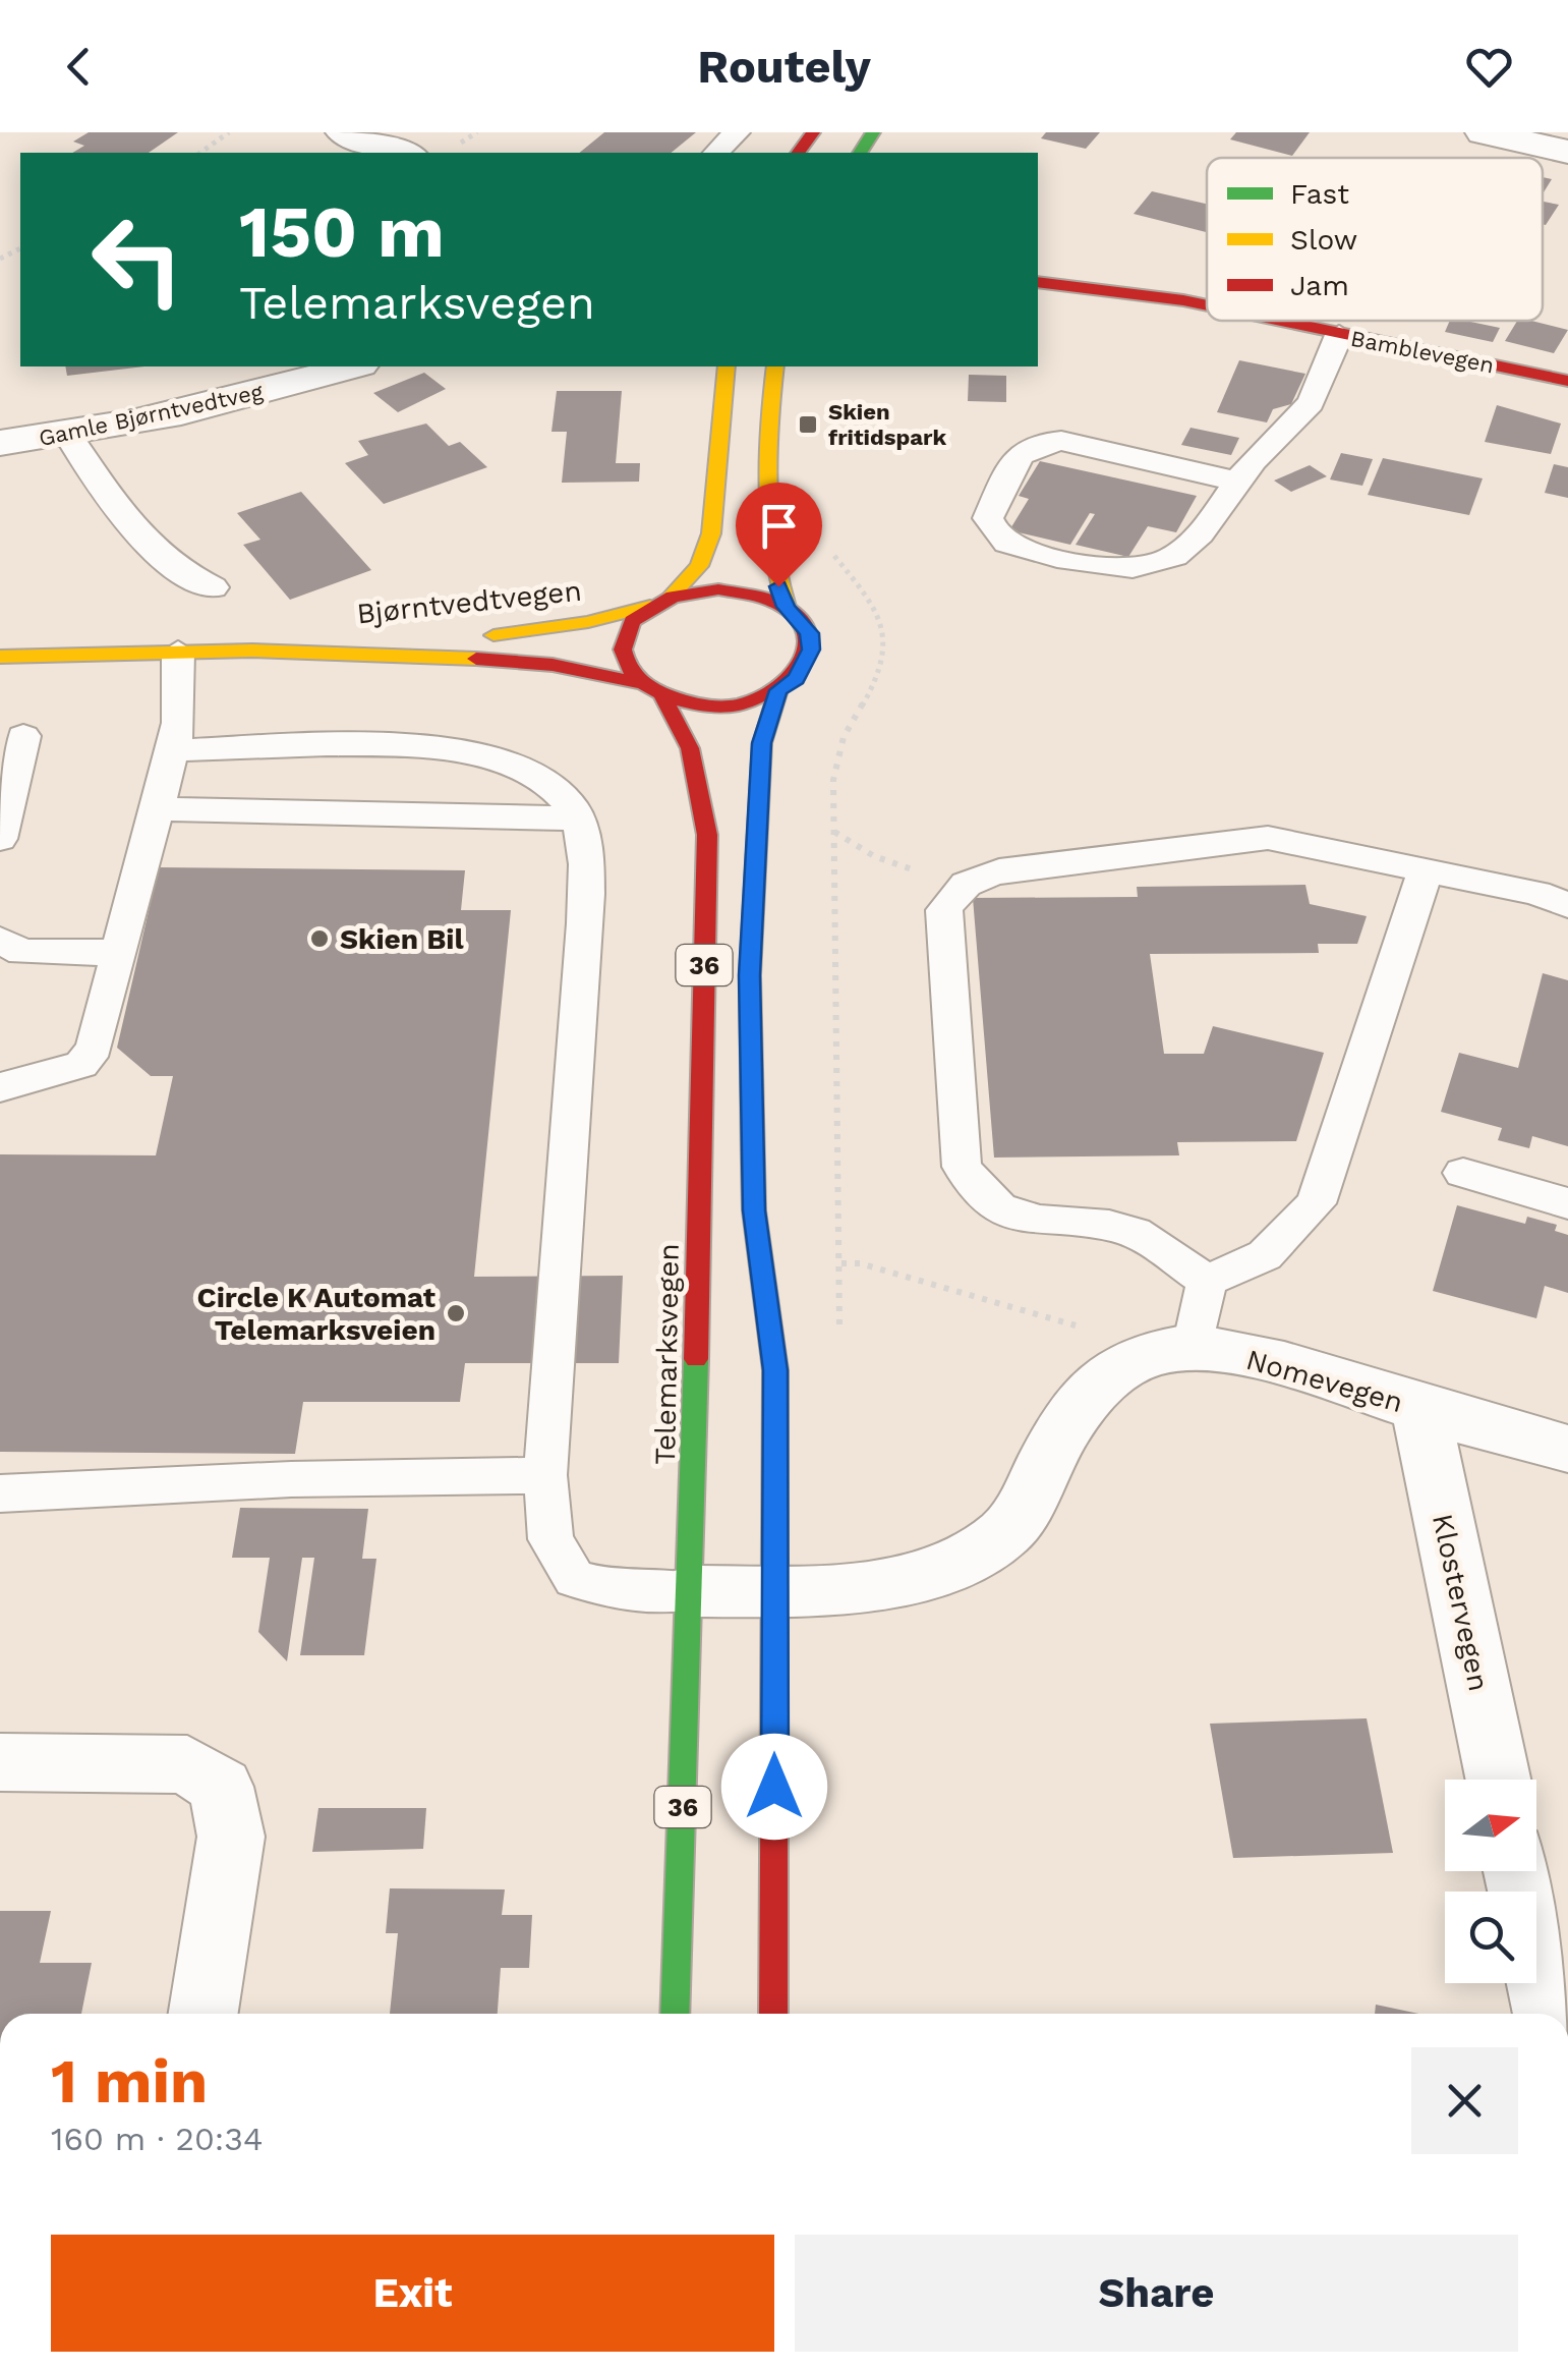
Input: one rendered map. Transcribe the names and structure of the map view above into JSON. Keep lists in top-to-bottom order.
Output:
{
  "streets": {
    "main road": [
      "Bamblevegen",
      "Bjørntvedtvegen",
      "36",
      "Telemarksvegen"
    ],
    "street": ["Gamle Bjørntvedtveg", "Nomevegen", "Klostervegen"]
  },
  "crossings": [
    ["Bjørntvedtvegen", "36"],
    ["Bjørntvedtvegen", "Telemarksvegen"],
    ["36", "Telemarksvegen"],
    ["Nomevegen", "Klostervegen"]
  ],
  "places": {
    "transit": ["Skien fritidspark"],
    "other": ["Skien Bil", "Circle K Automat Telemarksveien"]
  },
  "legend": ["Fast", "Slow", "Jam"],
  "north": "right",
  "page": {
    "header": "Routely",
    "turn": ["150 m", "Telemarksvegen"],
    "heading": ["1 min", "160 m · 20:34"],
    "buttons": ["Exit", "Share"]
  }
}
